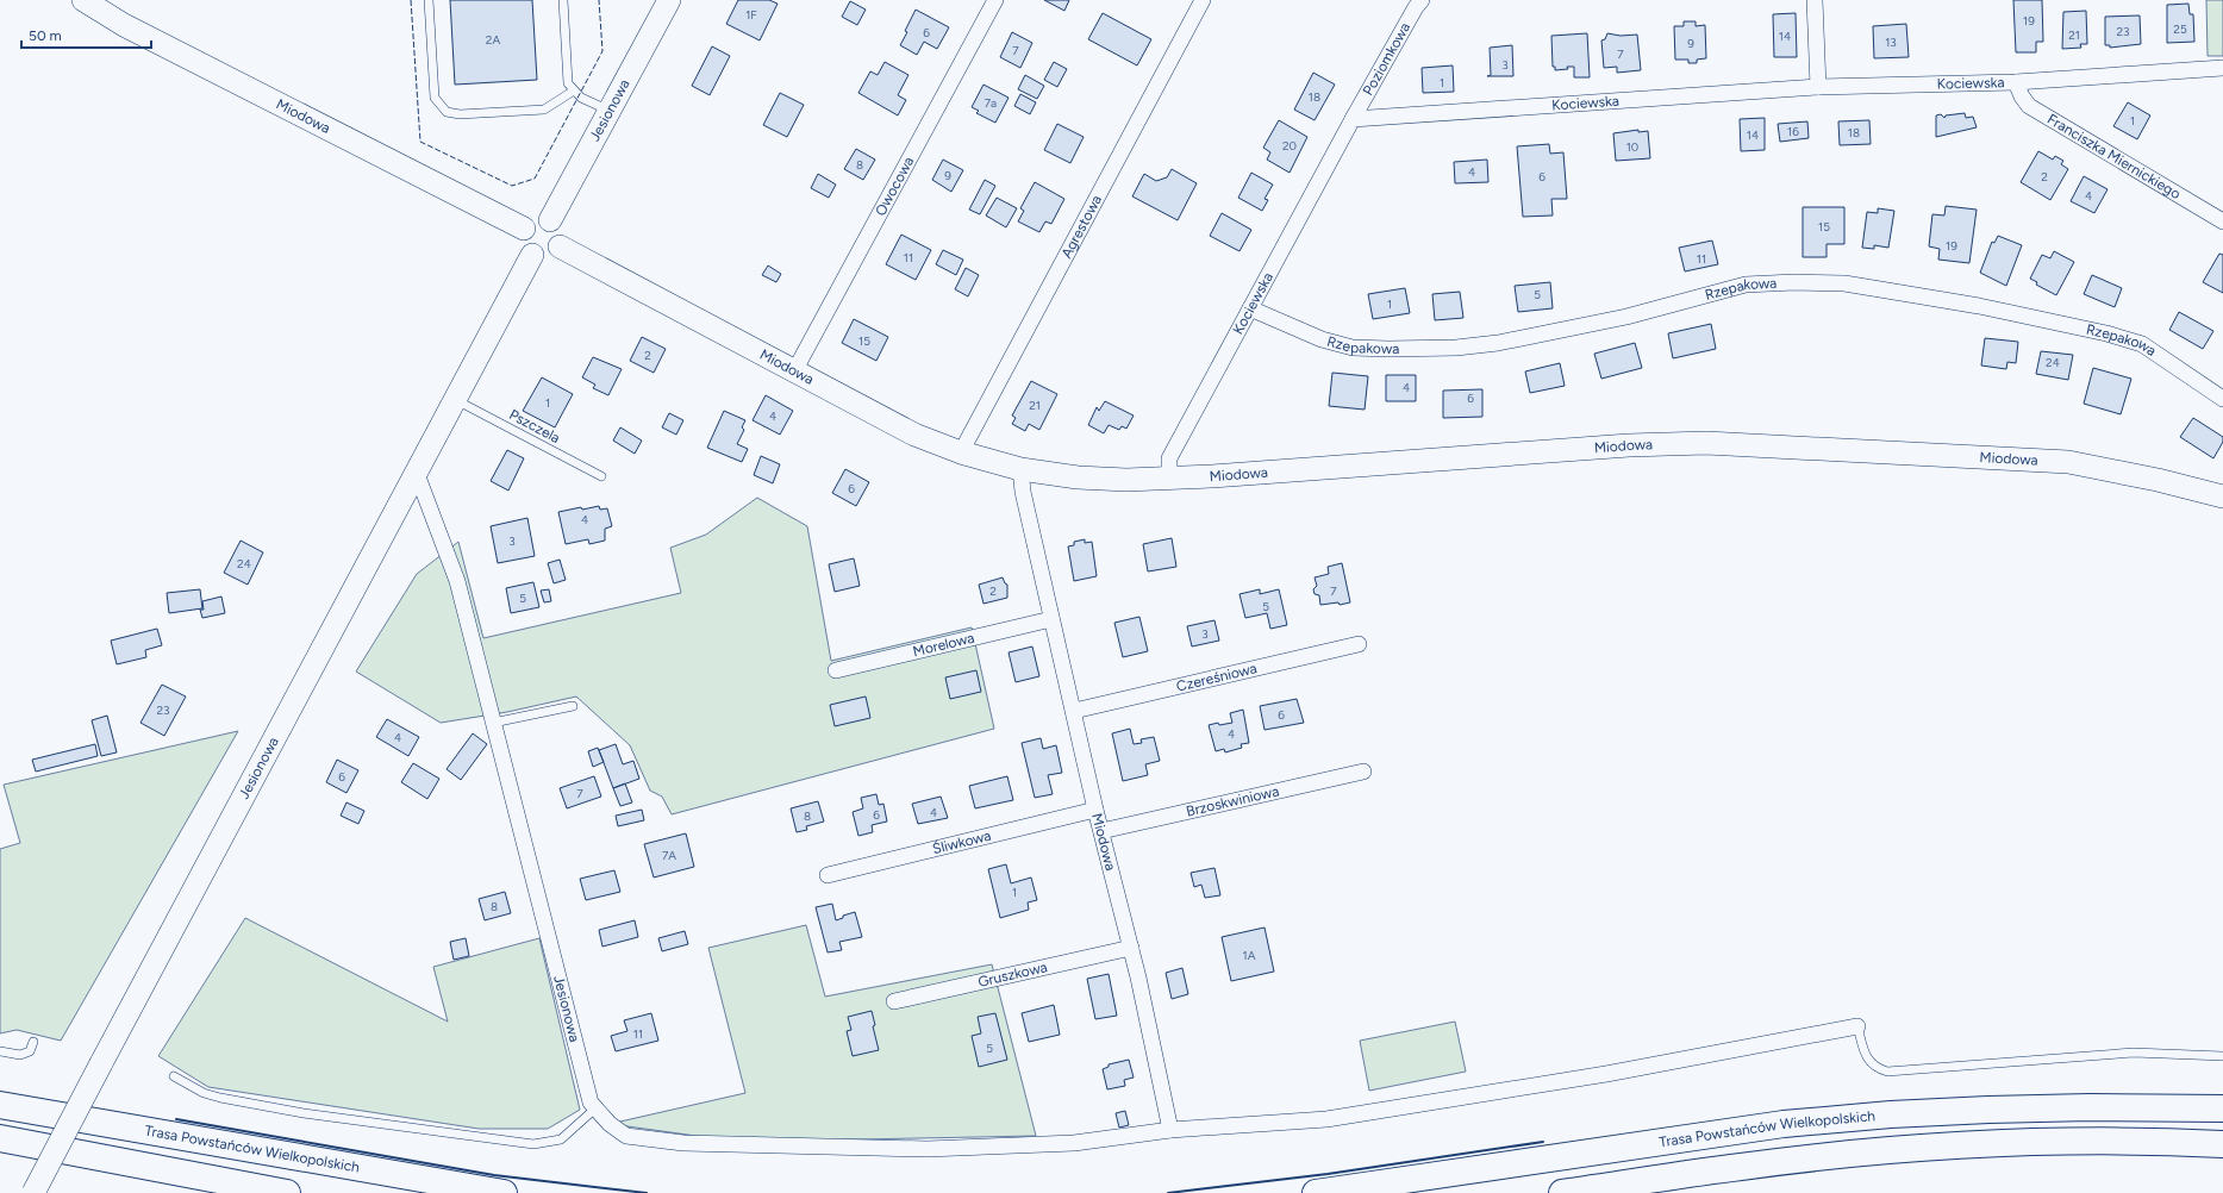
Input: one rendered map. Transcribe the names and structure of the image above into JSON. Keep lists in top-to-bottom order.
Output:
{
  "streets": {
    "highway": ["Trasa Powstańców Wielkopolskich"],
    "main road": ["Jesionowa", "Miodowa"],
    "street": [
      "Poziomkowa",
      "Kociewska",
      "Franciszka Miernickiego",
      "Owocowa",
      "Agrestowa",
      "Rzepakowa",
      "Morelowa",
      "Czereśniowa",
      "Brzoskwiniowa",
      "Śliwkowa",
      "Gruszkowa"
    ],
    "lane": ["Pszczela"]
  },
  "crossings": [
    ["Poziomkowa", "Kociewska"],
    ["Kociewska", "Miodowa"],
    ["Kociewska", "Franciszka Miernickiego"],
    ["Kociewska", "Rzepakowa"],
    ["Jesionowa", "Miodowa"],
    ["Jesionowa", "Pszczela"],
    ["Miodowa", "Owocowa"],
    ["Miodowa", "Agrestowa"],
    ["Miodowa", "Morelowa"],
    ["Miodowa", "Czereśniowa"],
    ["Miodowa", "Brzoskwiniowa"],
    ["Miodowa", "Śliwkowa"],
    ["Miodowa", "Gruszkowa"]
  ],
  "house_numbers": [
    "1F",
    "19",
    "25",
    "23",
    "6",
    "21",
    "14",
    "2A",
    "13",
    "9",
    "7",
    "7",
    "3",
    "1",
    "18",
    "7a",
    "1",
    "16",
    "18",
    "14",
    "20",
    "10",
    "8",
    "4",
    "9",
    "6",
    "2",
    "4",
    "15",
    "19",
    "11",
    "11",
    "5",
    "1",
    "15",
    "2",
    "24",
    "4",
    "6",
    "1",
    "21",
    "4",
    "6",
    "4",
    "3",
    "24",
    "2",
    "7",
    "5",
    "5",
    "3",
    "23",
    "6",
    "4",
    "4",
    "6",
    "7",
    "4",
    "6",
    "8",
    "7A",
    "1",
    "8",
    "1A",
    "11",
    "5"
  ],
  "scale_bar": "50 m"
}
